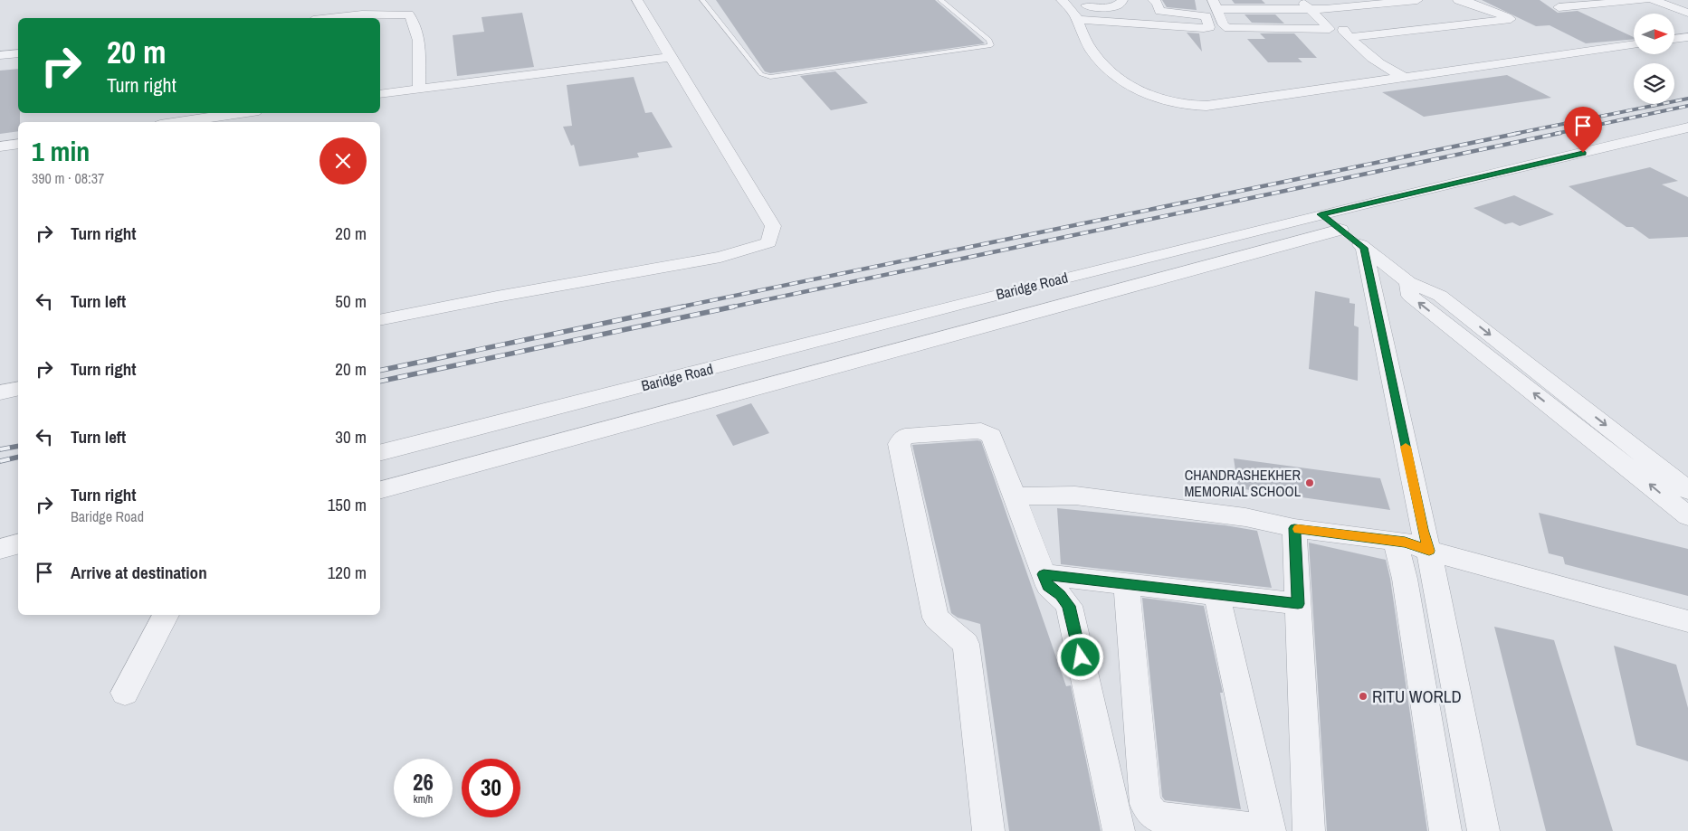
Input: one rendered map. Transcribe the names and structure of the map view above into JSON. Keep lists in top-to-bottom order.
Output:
{
  "streets": {
    "street": ["Baridge Road"]
  },
  "places": ["CHANDRASHEKHER MEMORIAL SCHOOL", "RITU WORLD"],
  "north": "right",
  "page": {
    "turn": ["20 m", "Turn right"],
    "heading": ["1 min", "390 m · 08:37"],
    "list": [
      {
        "name": "Turn right",
        "value": "20 m"
      },
      {
        "name": "Turn left",
        "value": "50 m"
      },
      {
        "name": "Turn right",
        "value": "20 m"
      },
      {
        "name": "Turn left",
        "value": "30 m"
      },
      {
        "name": "Turn right",
        "note": "Baridge Road",
        "value": "150 m"
      },
      {
        "name": "Arrive at destination",
        "value": "120 m"
      }
    ],
    "speed": "26 km/h",
    "limit": "30"
  }
}
